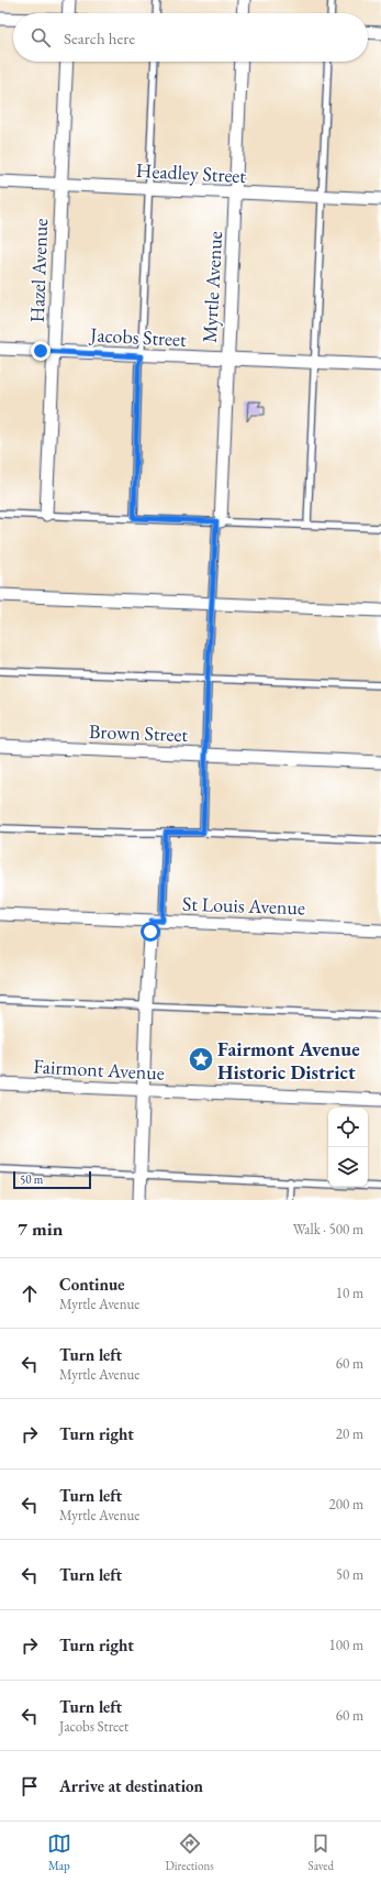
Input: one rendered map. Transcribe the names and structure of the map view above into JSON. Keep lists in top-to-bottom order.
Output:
{
  "streets": {
    "street": [
      "Headley Street",
      "Hazel Avenue",
      "Myrtle Avenue",
      "Jacobs Street",
      "Brown Street",
      "St Louis Avenue",
      "Fairmont Avenue"
    ]
  },
  "crossings": [
    ["Headley Street", "Hazel Avenue"],
    ["Headley Street", "Myrtle Avenue"],
    ["Hazel Avenue", "Jacobs Street"],
    ["Myrtle Avenue", "Jacobs Street"],
    ["Myrtle Avenue", "Brown Street"]
  ],
  "places": {
    "place": ["Fairmont Avenue Historic District"]
  },
  "scale_bar": "50 m",
  "page": {
    "search": "Search here",
    "scale": "50 m",
    "heading": ["7 min", "Walk · 500 m"],
    "list": [
      ["Continue", "Myrtle Avenue", "10 m"],
      ["Turn left", "Myrtle Avenue", "60 m"],
      ["Turn right", "20 m"],
      ["Turn left", "Myrtle Avenue", "200 m"],
      ["Turn left", "50 m"],
      ["Turn right", "100 m"],
      ["Turn left", "Jacobs Street", "60 m"],
      "Arrive at destination"
    ],
    "nav": ["Map", "Directions", "Saved"]
  }
}
